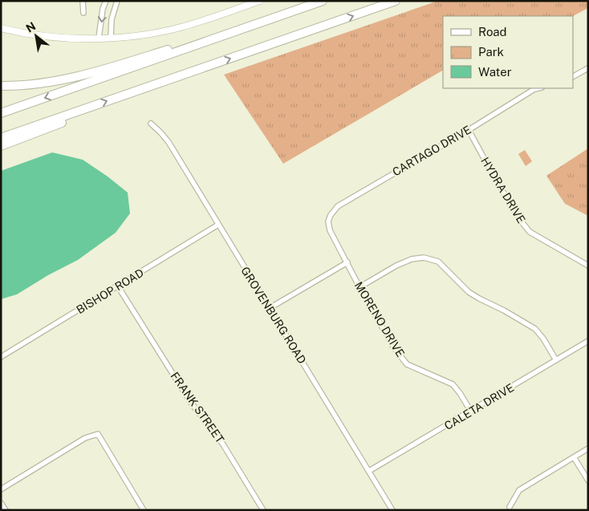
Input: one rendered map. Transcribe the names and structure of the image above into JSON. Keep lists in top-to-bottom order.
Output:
{
  "streets": {
    "street": [
      "CARTAGO DRIVE",
      "HYDRA DRIVE",
      "BISHOP ROAD",
      "GROVENBURG ROAD",
      "MORENO DRIVE",
      "CALETA DRIVE",
      "FRANK STREET"
    ]
  },
  "crossings": [
    ["CARTAGO DRIVE", "HYDRA DRIVE"],
    ["CARTAGO DRIVE", "MORENO DRIVE"],
    ["BISHOP ROAD", "GROVENBURG ROAD"],
    ["BISHOP ROAD", "FRANK STREET"],
    ["GROVENBURG ROAD", "CALETA DRIVE"],
    ["MORENO DRIVE", "CALETA DRIVE"]
  ],
  "legend": ["Road", "Park", "Water"],
  "north": "top left"
}
